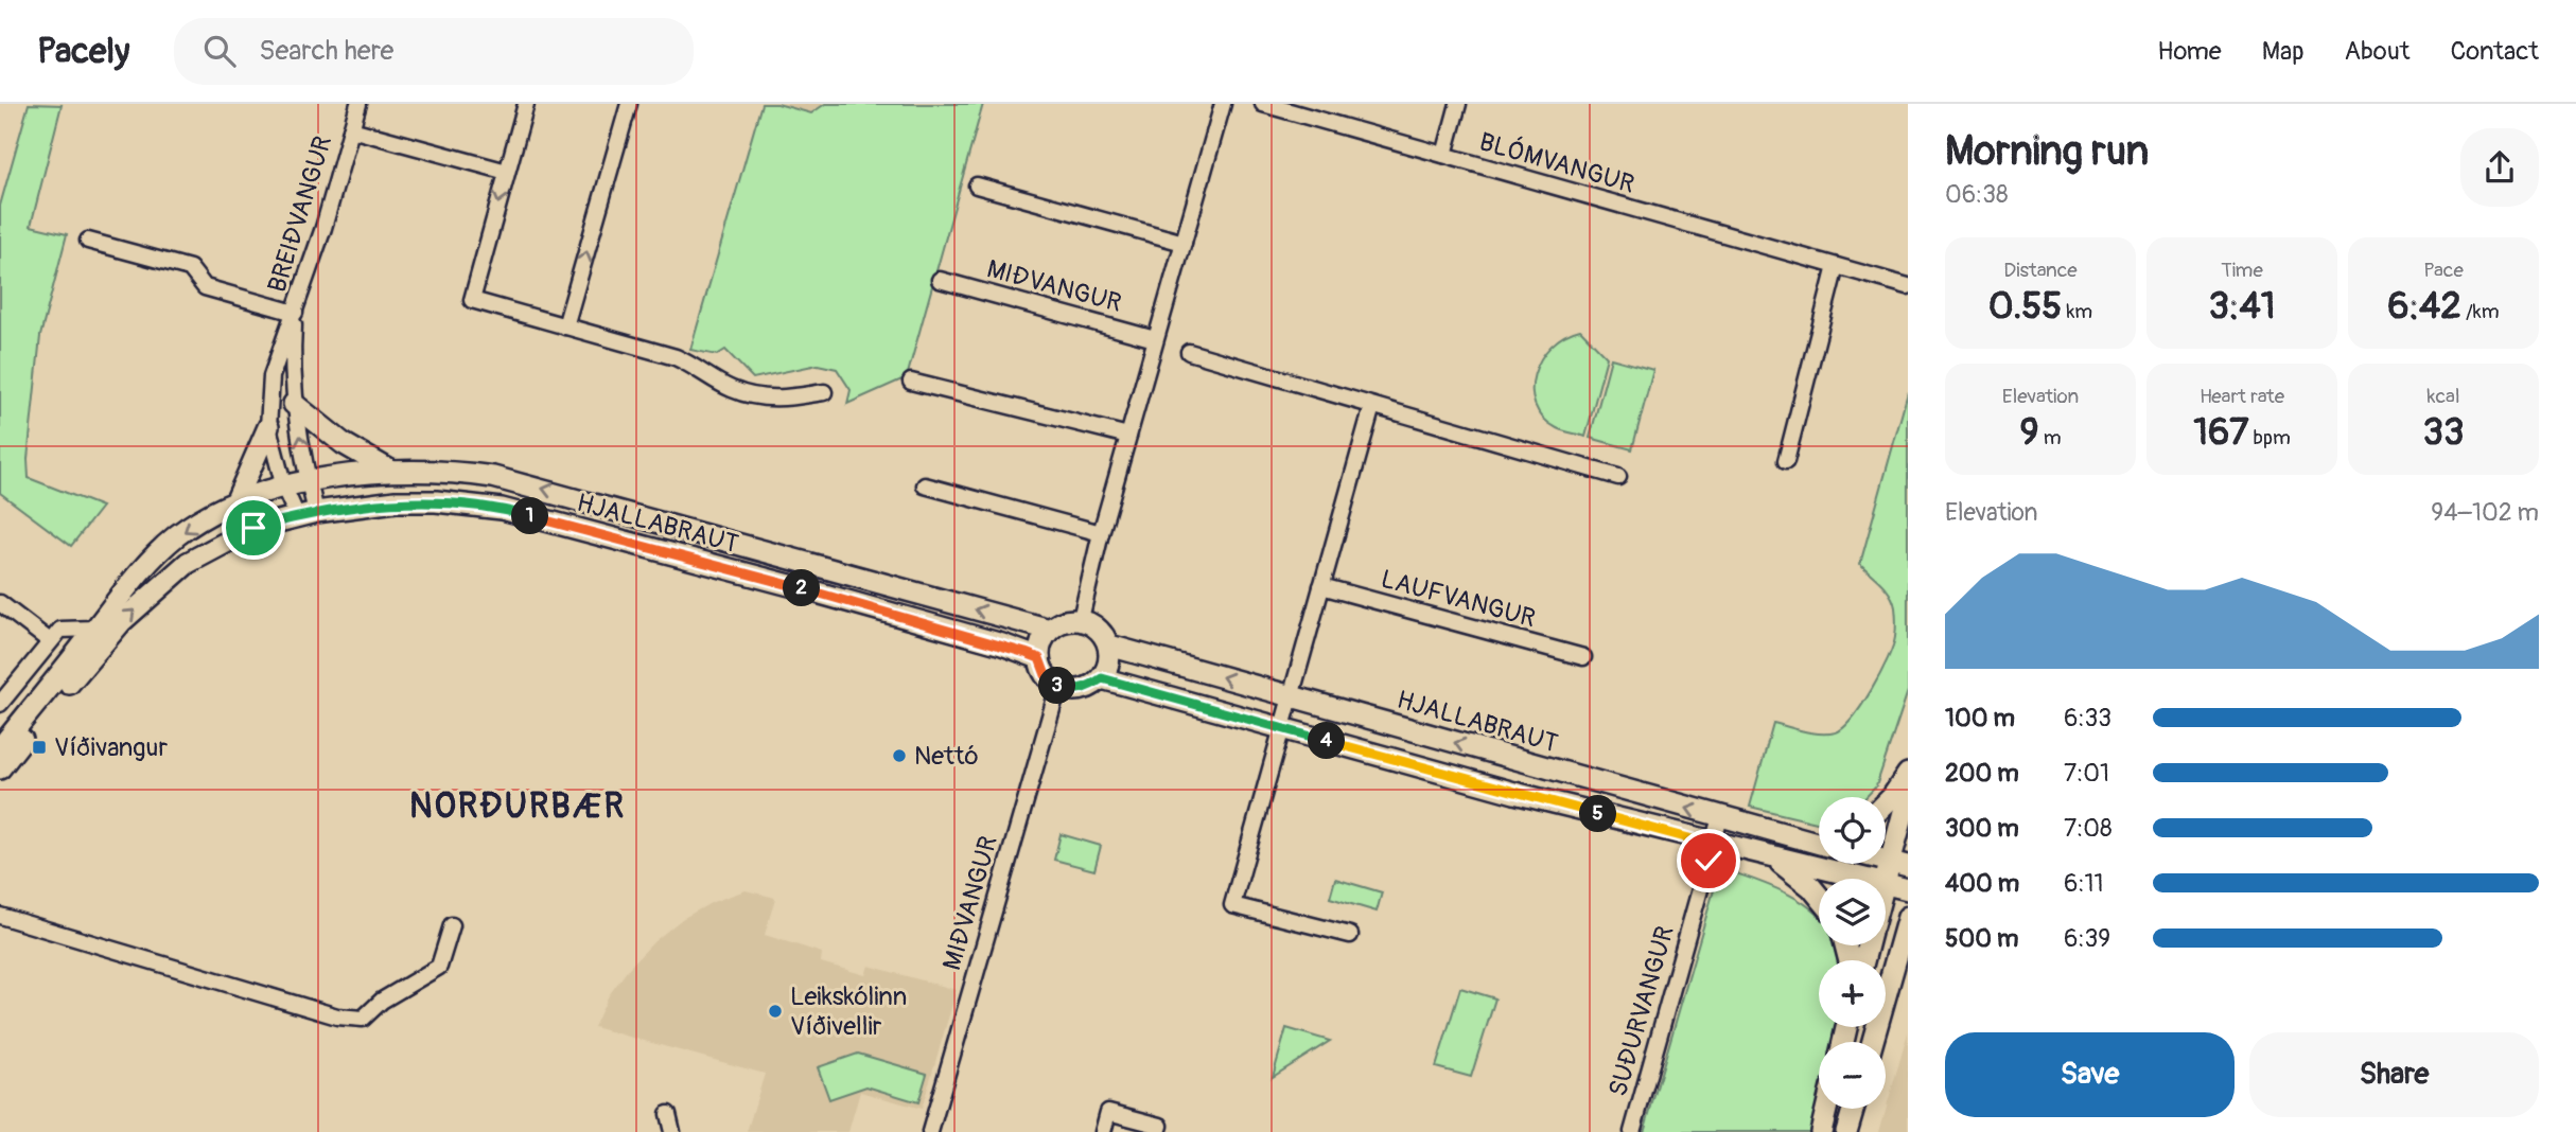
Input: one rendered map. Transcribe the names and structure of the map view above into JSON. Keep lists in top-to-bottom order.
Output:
{
  "streets": {
    "main road": ["HJALLABRAUT"],
    "street": [
      "BLÓMVANGUR",
      "BREIÐVANGUR",
      "MIÐVANGUR",
      "LAUFVANGUR",
      "SUÐURVANGUR"
    ]
  },
  "crossings": [
    ["BREIÐVANGUR", "HJALLABRAUT"],
    ["MIÐVANGUR", "HJALLABRAUT"],
    ["HJALLABRAUT", "SUÐURVANGUR"]
  ],
  "districts": ["NORÐURBÆR"],
  "places": {
    "transit": ["Víðivangur"],
    "other": ["Nettó", "Leikskólinn Víðivellir"]
  },
  "page": {
    "header": "Pacely",
    "search": "Search here",
    "nav": [
      "Home",
      "Map",
      "About",
      "Contact"
    ],
    "heading": ["Morning run", "06:38"],
    "stats": [
      ["Distance", "0.55 km"],
      ["Time", "3:41"],
      ["Pace", "6:42 /km"],
      ["Elevation", "9 m"],
      ["Heart rate", "167 bpm"],
      ["kcal", "33"]
    ],
    "chart": ["Elevation", "94–102 m"],
    "pins": [
      "1",
      "2",
      "3",
      "4",
      "5"
    ],
    "list": [
      {
        "name": "100 m",
        "note": "6:33"
      },
      {
        "name": "200 m",
        "note": "7:01"
      },
      {
        "name": "300 m",
        "note": "7:08"
      },
      {
        "name": "400 m",
        "note": "6:11"
      },
      {
        "name": "500 m",
        "note": "6:39"
      }
    ],
    "map_buttons": ["+", "−"],
    "buttons": ["Save", "Share"]
  }
}
